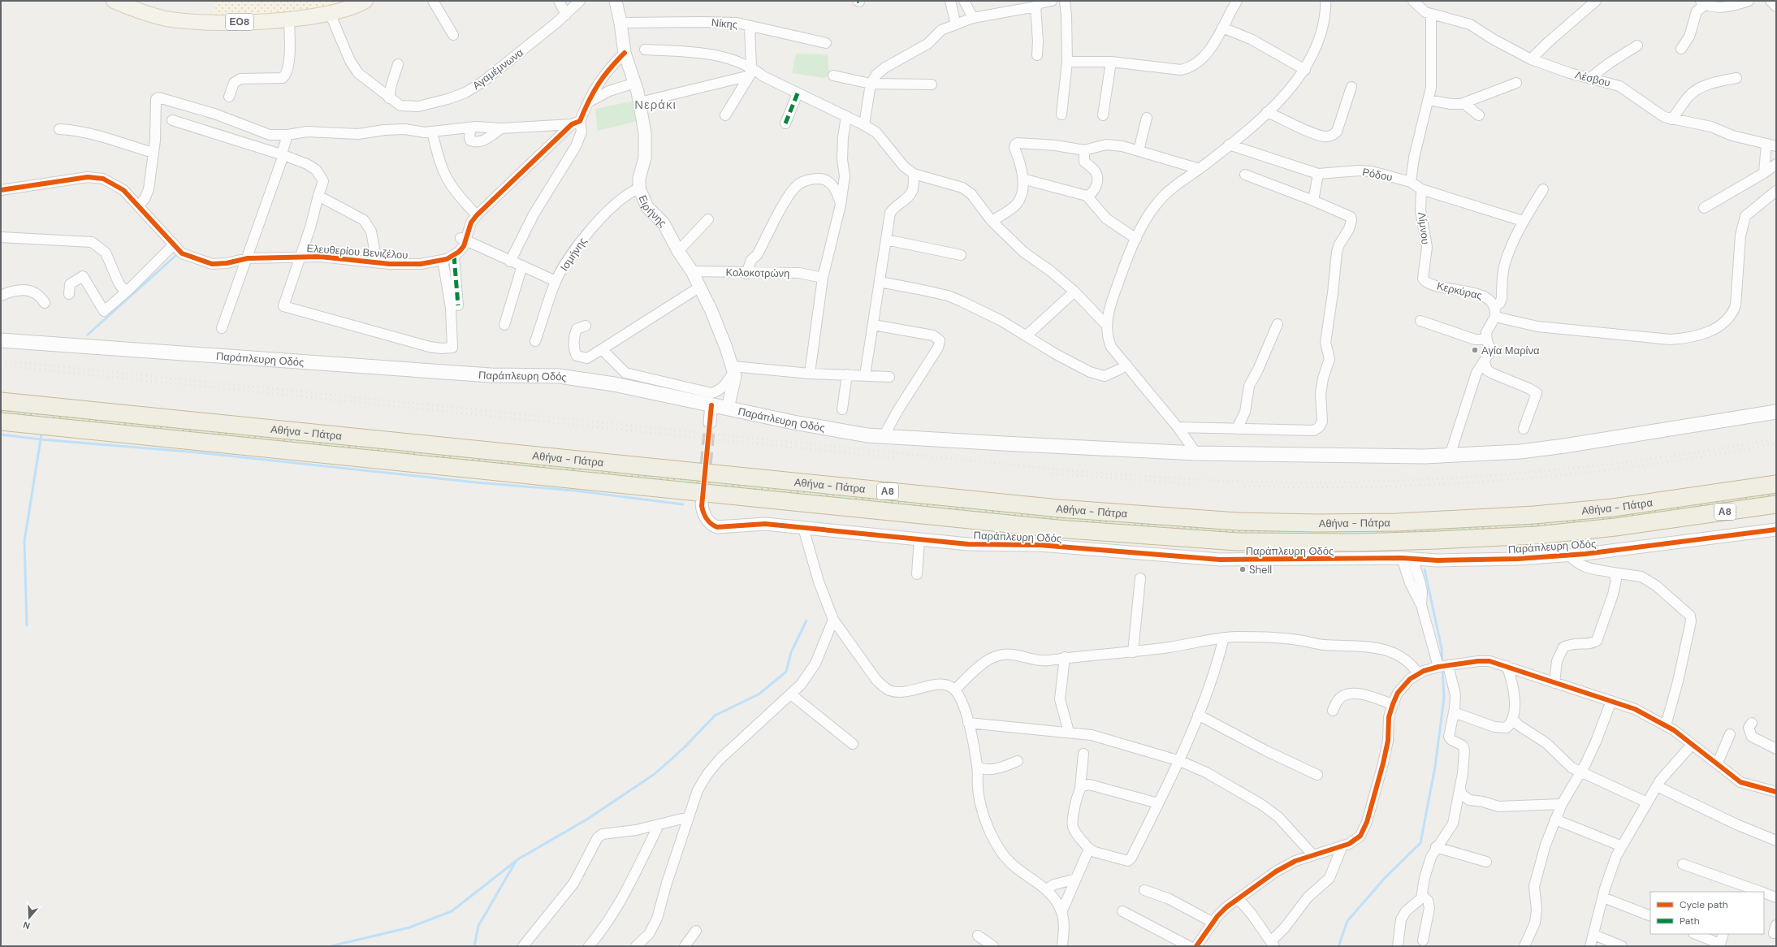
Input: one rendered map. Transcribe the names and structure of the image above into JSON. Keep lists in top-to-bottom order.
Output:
{
  "streets": {
    "highway": ["Αθήνα - Πάτρα", "Α8"],
    "main road": ["ΕΟ8", "Παράπλευρη Οδός"],
    "street": [
      "Νίκης",
      "Αγαμέμνωνα",
      "Λέσβου",
      "Ρόδου",
      "Ειρήνης",
      "Λίμνου",
      "Ελευθερίου Βενιζέλου",
      "Ισμήνης",
      "Κολοκοτρώνη",
      "Κερκύρας"
    ]
  },
  "crossings": [
    ["Νίκης", "Ειρήνης"],
    ["Ρόδου", "Λίμνου"],
    ["Ειρήνης", "Ελευθερίου Βενιζέλου"],
    ["Ειρήνης", "Ισμήνης"],
    ["Ειρήνης", "Κολοκοτρώνη"],
    ["Ειρήνης", "Παράπλευρη Οδός"],
    ["Λίμνου", "Κερκύρας"]
  ],
  "districts": ["Νεράκι"],
  "places": ["Αγία Μαρίνα", "Shell"],
  "legend": ["Cycle path", "Path"],
  "north": "bottom"
}
